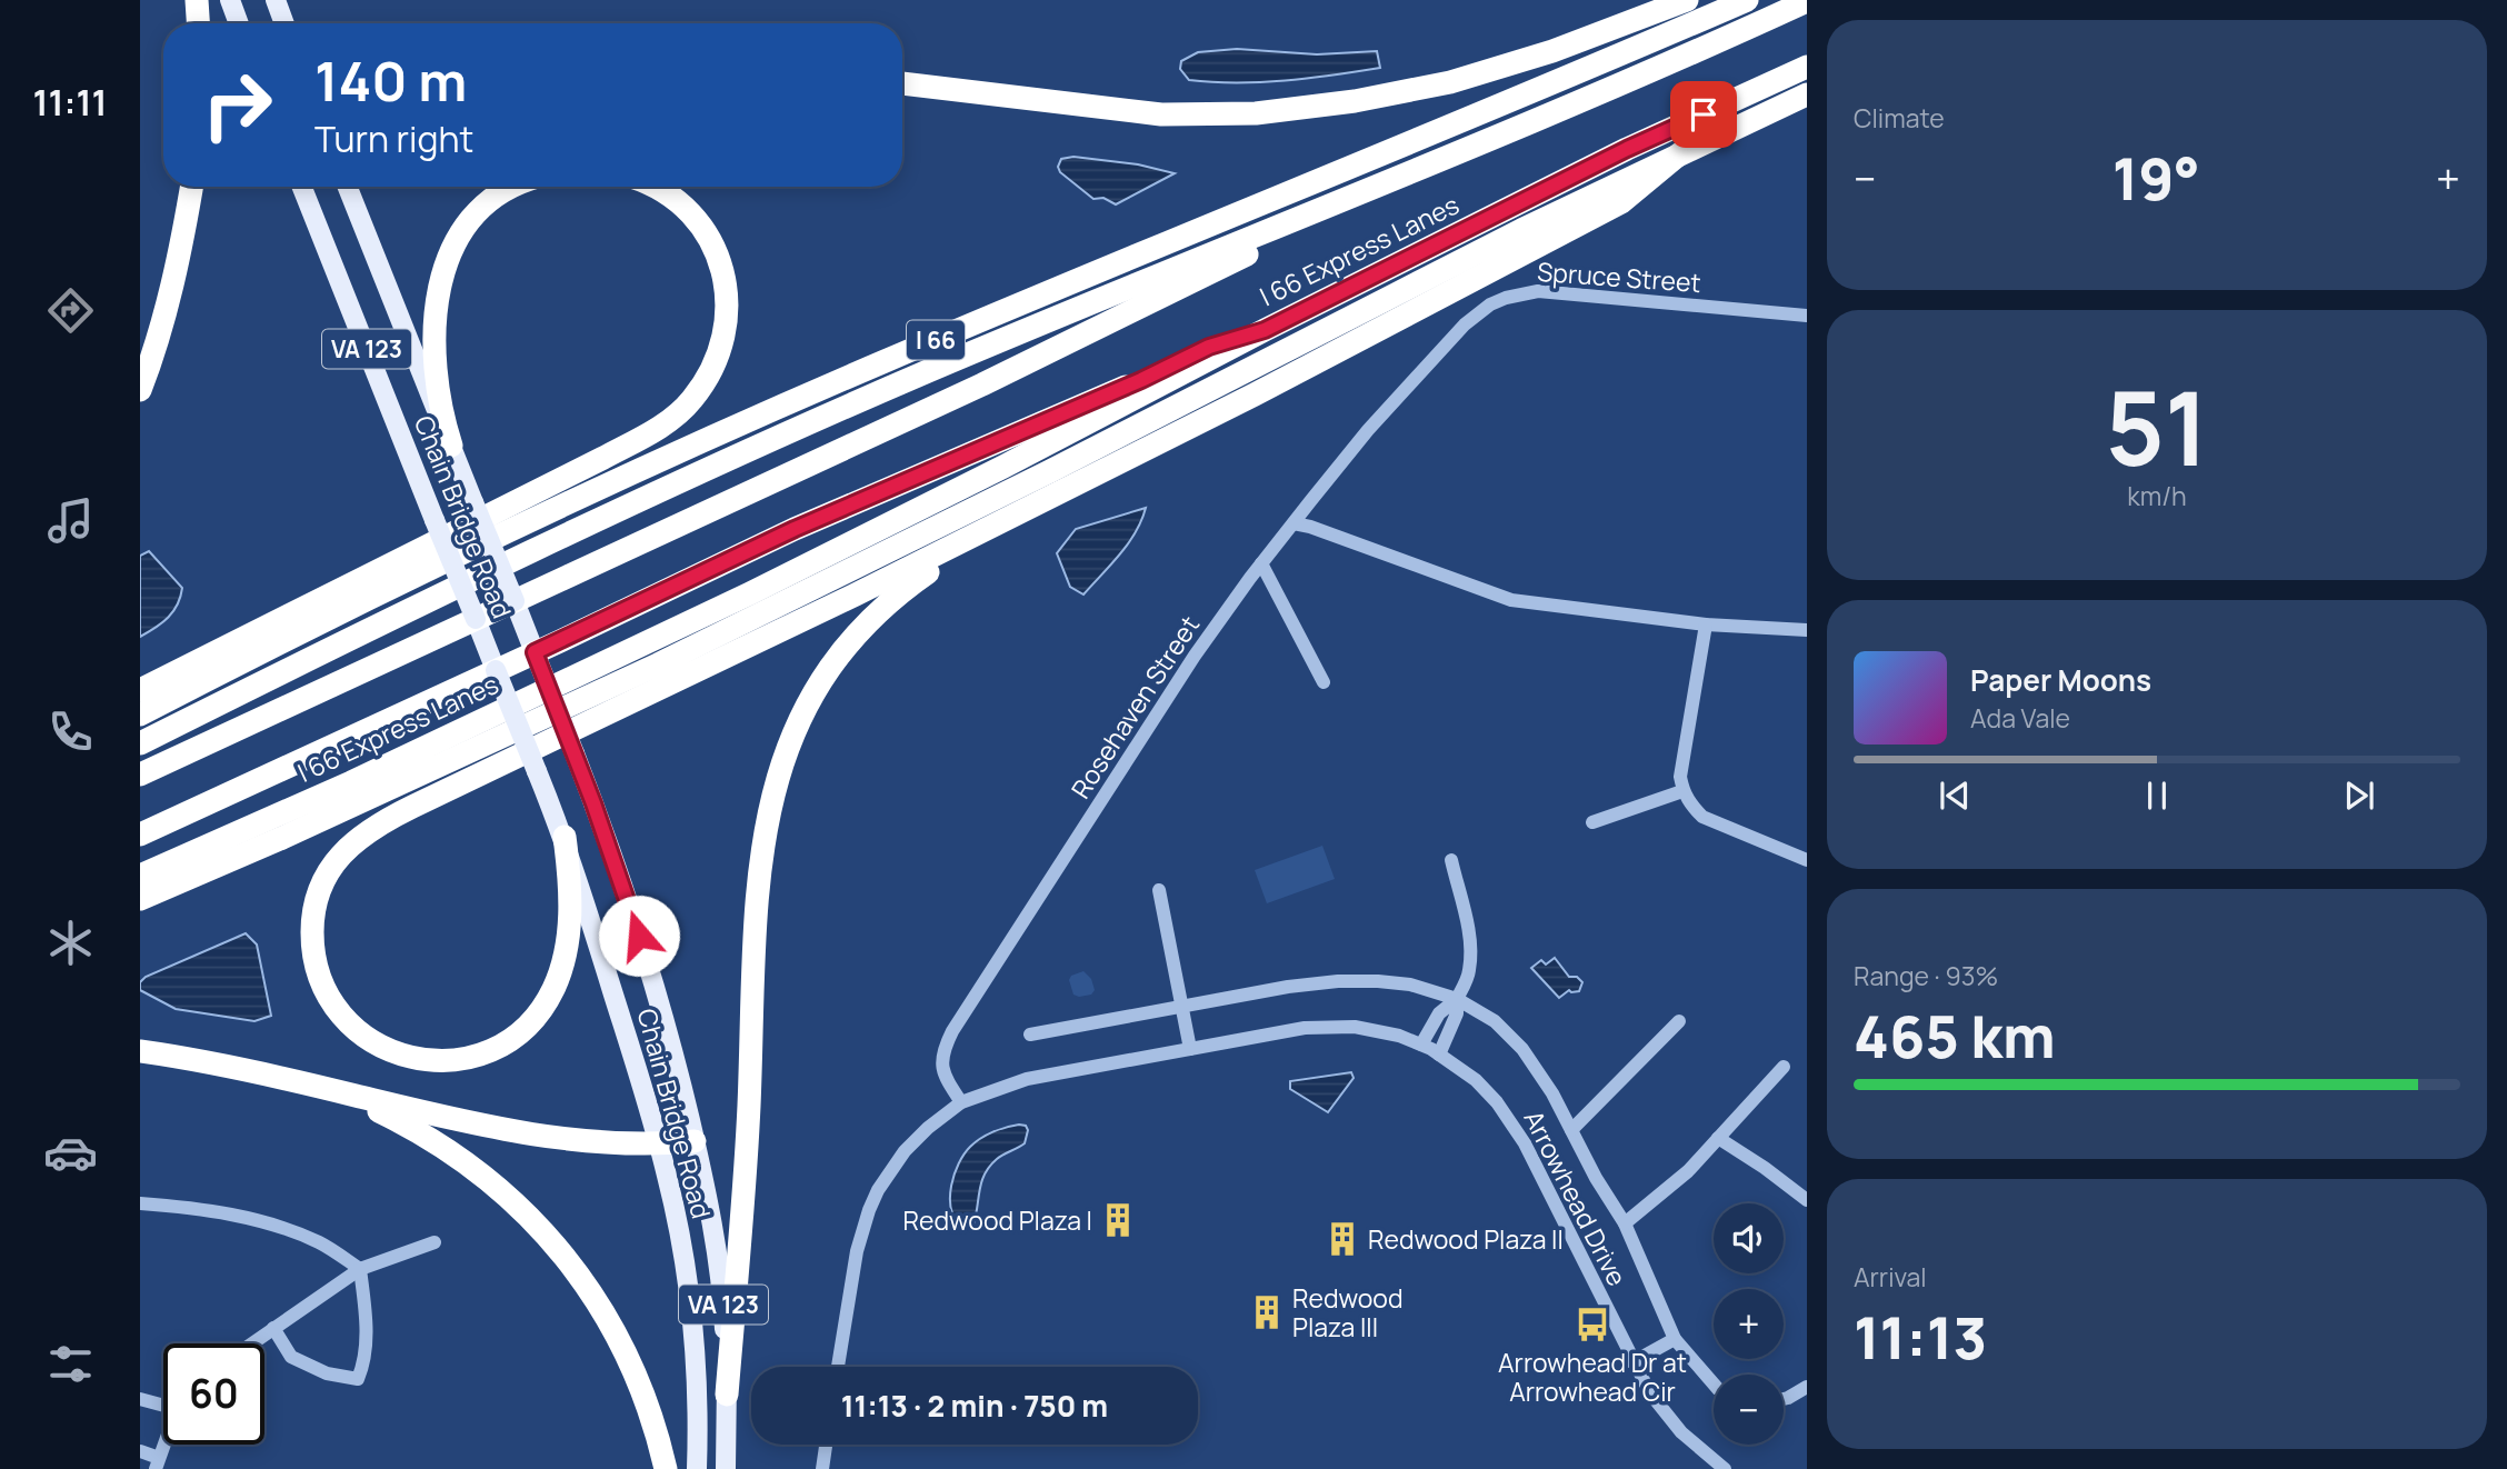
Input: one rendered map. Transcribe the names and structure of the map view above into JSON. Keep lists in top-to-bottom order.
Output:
{
  "streets": {
    "highway": ["I 66 Express Lanes", "I 66"],
    "main road": ["VA 123", "Chain Bridge Road"],
    "street": ["Spruce Street", "Rosehaven Street", "Arrowhead Drive"]
  },
  "crossings": [
    ["Spruce Street", "Rosehaven Street"],
    ["Rosehaven Street", "Arrowhead Drive"]
  ],
  "places": {
    "building": ["Redwood Plaza I", "Redwood Plaza II", "Redwood Plaza III"],
    "bus stop": ["Arrowhead Dr at Arrowhead Cir"]
  },
  "page": {
    "tabs": "11:11",
    "tile": [
      "Climate",
      ["51", "km/h"],
      ["Range · 93%", "465 km"],
      ["Arrival", "11:13"]
    ],
    "turn": ["140 m", "Turn right"],
    "heat": ["−", "19°", "+"],
    "song": ["Paper Moons", "Ada Vale"],
    "map_buttons": ["+", "−"],
    "limit": "60",
    "trip": "11:13 · 2 min · 750 m"
  }
}
